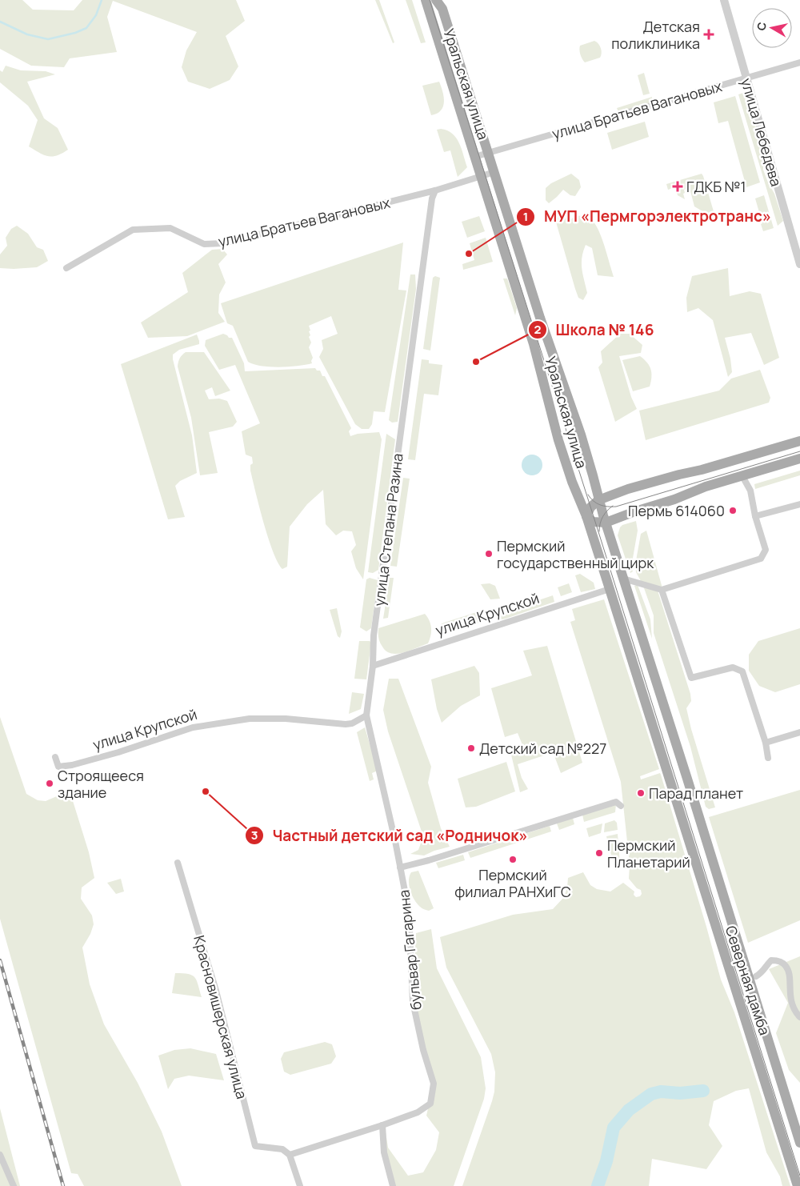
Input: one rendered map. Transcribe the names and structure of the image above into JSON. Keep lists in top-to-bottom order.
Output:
{
  "streets": {
    "main road": ["Уральская улица", "Северная дамба"],
    "street": [
      "улица Братьев Вагановых",
      "улица Лебедева",
      "улица Степана Разина",
      "улица Крупской",
      "бульвар Гагарина",
      "Красновишерская улица"
    ]
  },
  "crossings": [
    ["Уральская улица", "улица Братьев Вагановых"],
    ["Уральская улица", "улица Крупской"],
    ["Уральская улица", "Северная дамба"],
    ["улица Братьев Вагановых", "улица Лебедева"],
    ["улица Братьев Вагановых", "улица Степана Разина"],
    ["улица Степана Разина", "улица Крупской"],
    ["улица Степана Разина", "бульвар Гагарина"],
    ["бульвар Гагарина", "Красновишерская улица"]
  ],
  "places": {
    "health": ["Детская поликлиника", "ГДКБ №1"],
    "other": [
      "МУП «Пермгорэлектротранс»",
      "Школа № 146",
      "Пермь 614060",
      "Пермский государственный цирк",
      "Детский сад №227",
      "Строящееся здание",
      "Частный детский сад «Родничок»",
      "Парад планет",
      "Пермский Планетарий",
      "Пермский филиал РАНХиГС"
    ]
  },
  "north": "left"
}
